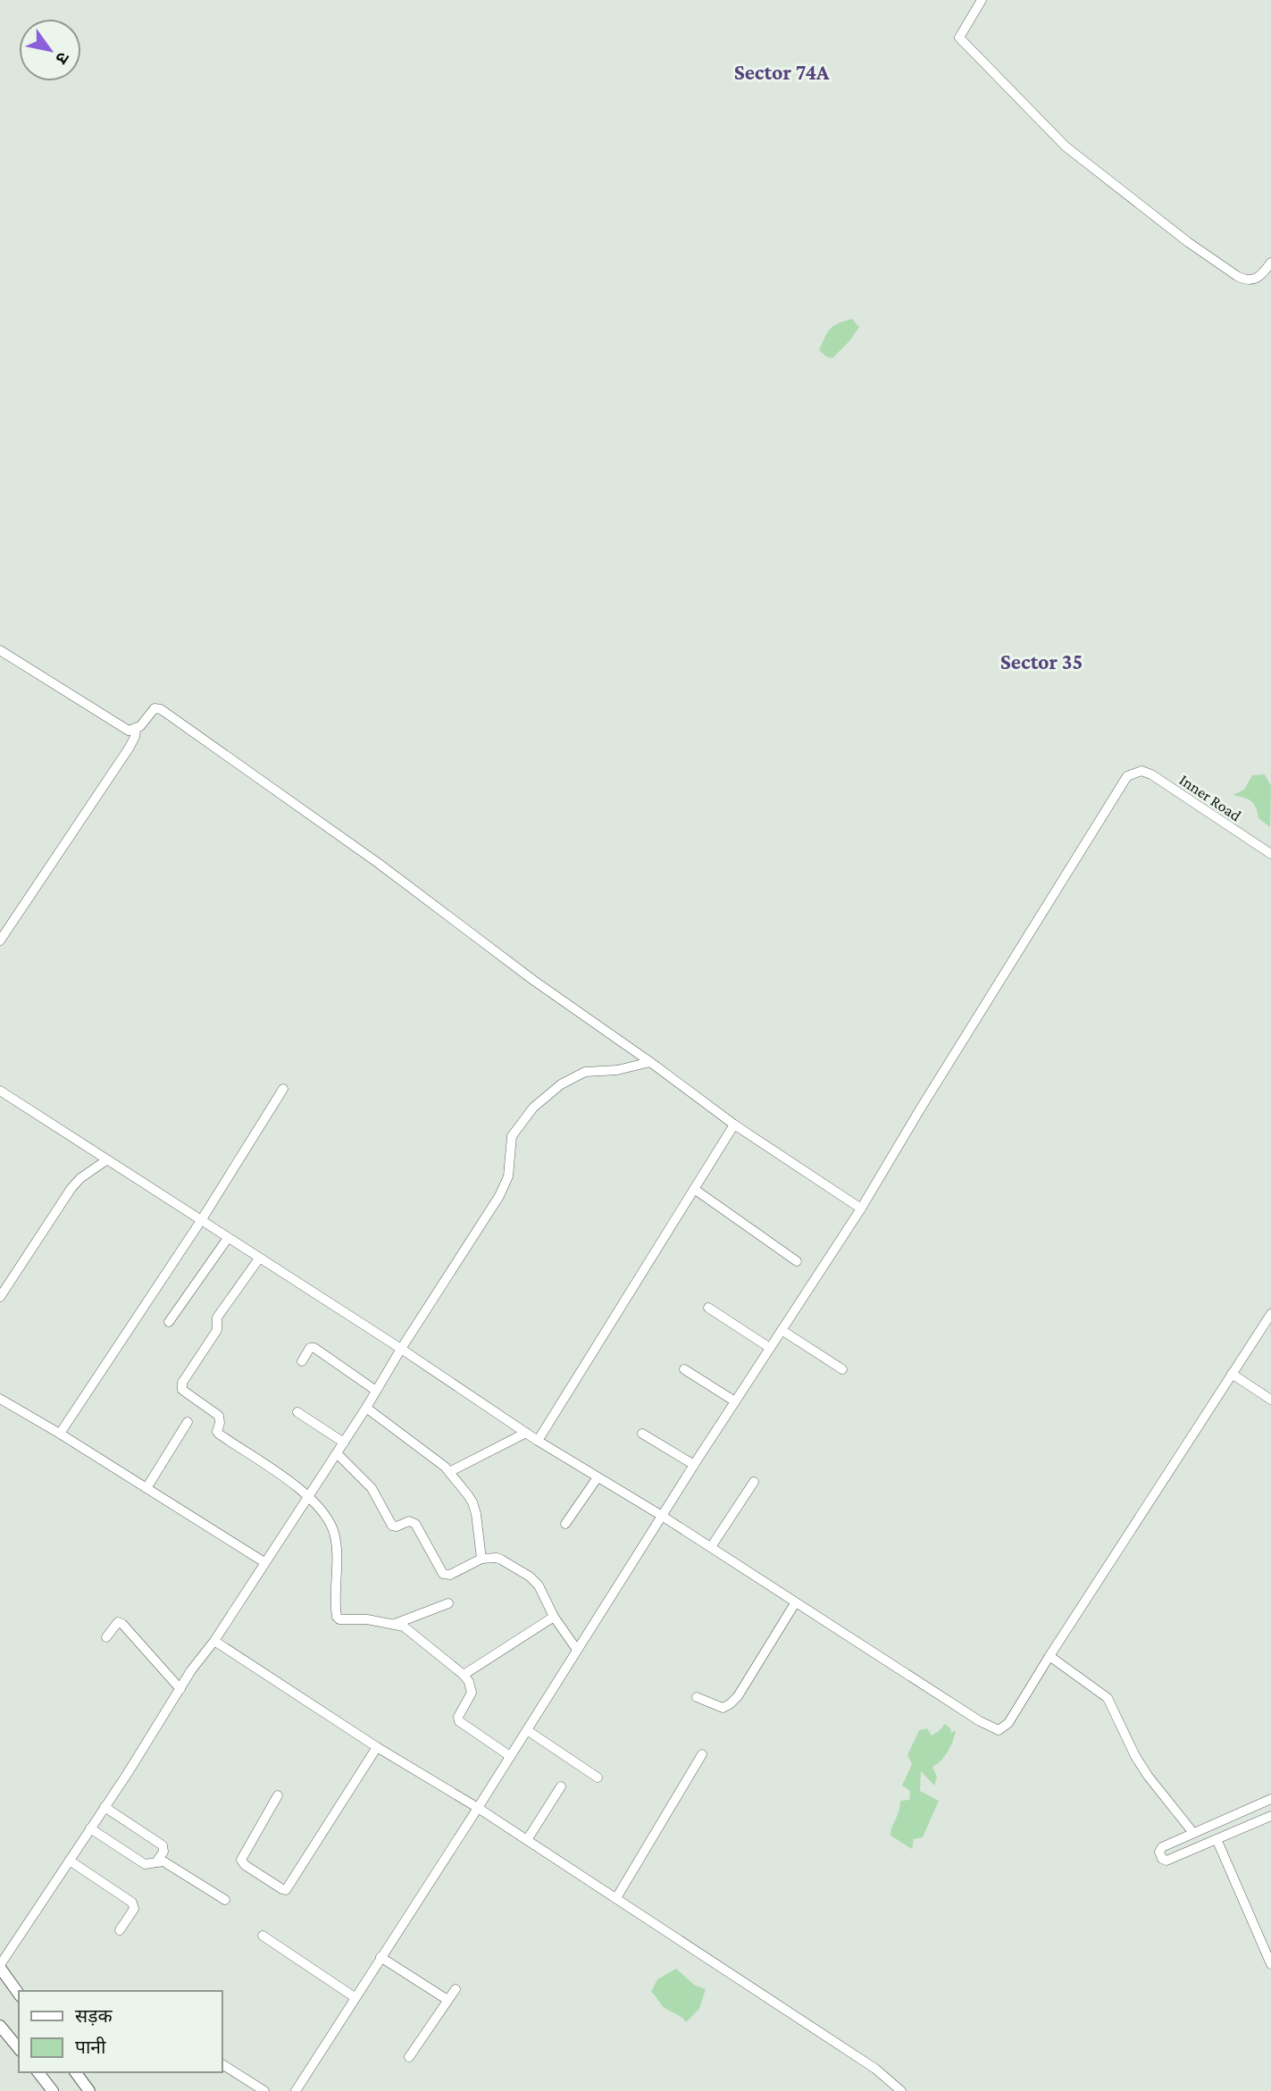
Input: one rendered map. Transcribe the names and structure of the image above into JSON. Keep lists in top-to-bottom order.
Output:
{
  "streets": {
    "street": ["Inner Road"]
  },
  "districts": ["Sector 74A", "Sector 35"],
  "legend": ["सड़क", "पानी"],
  "north": "bottom right"
}
